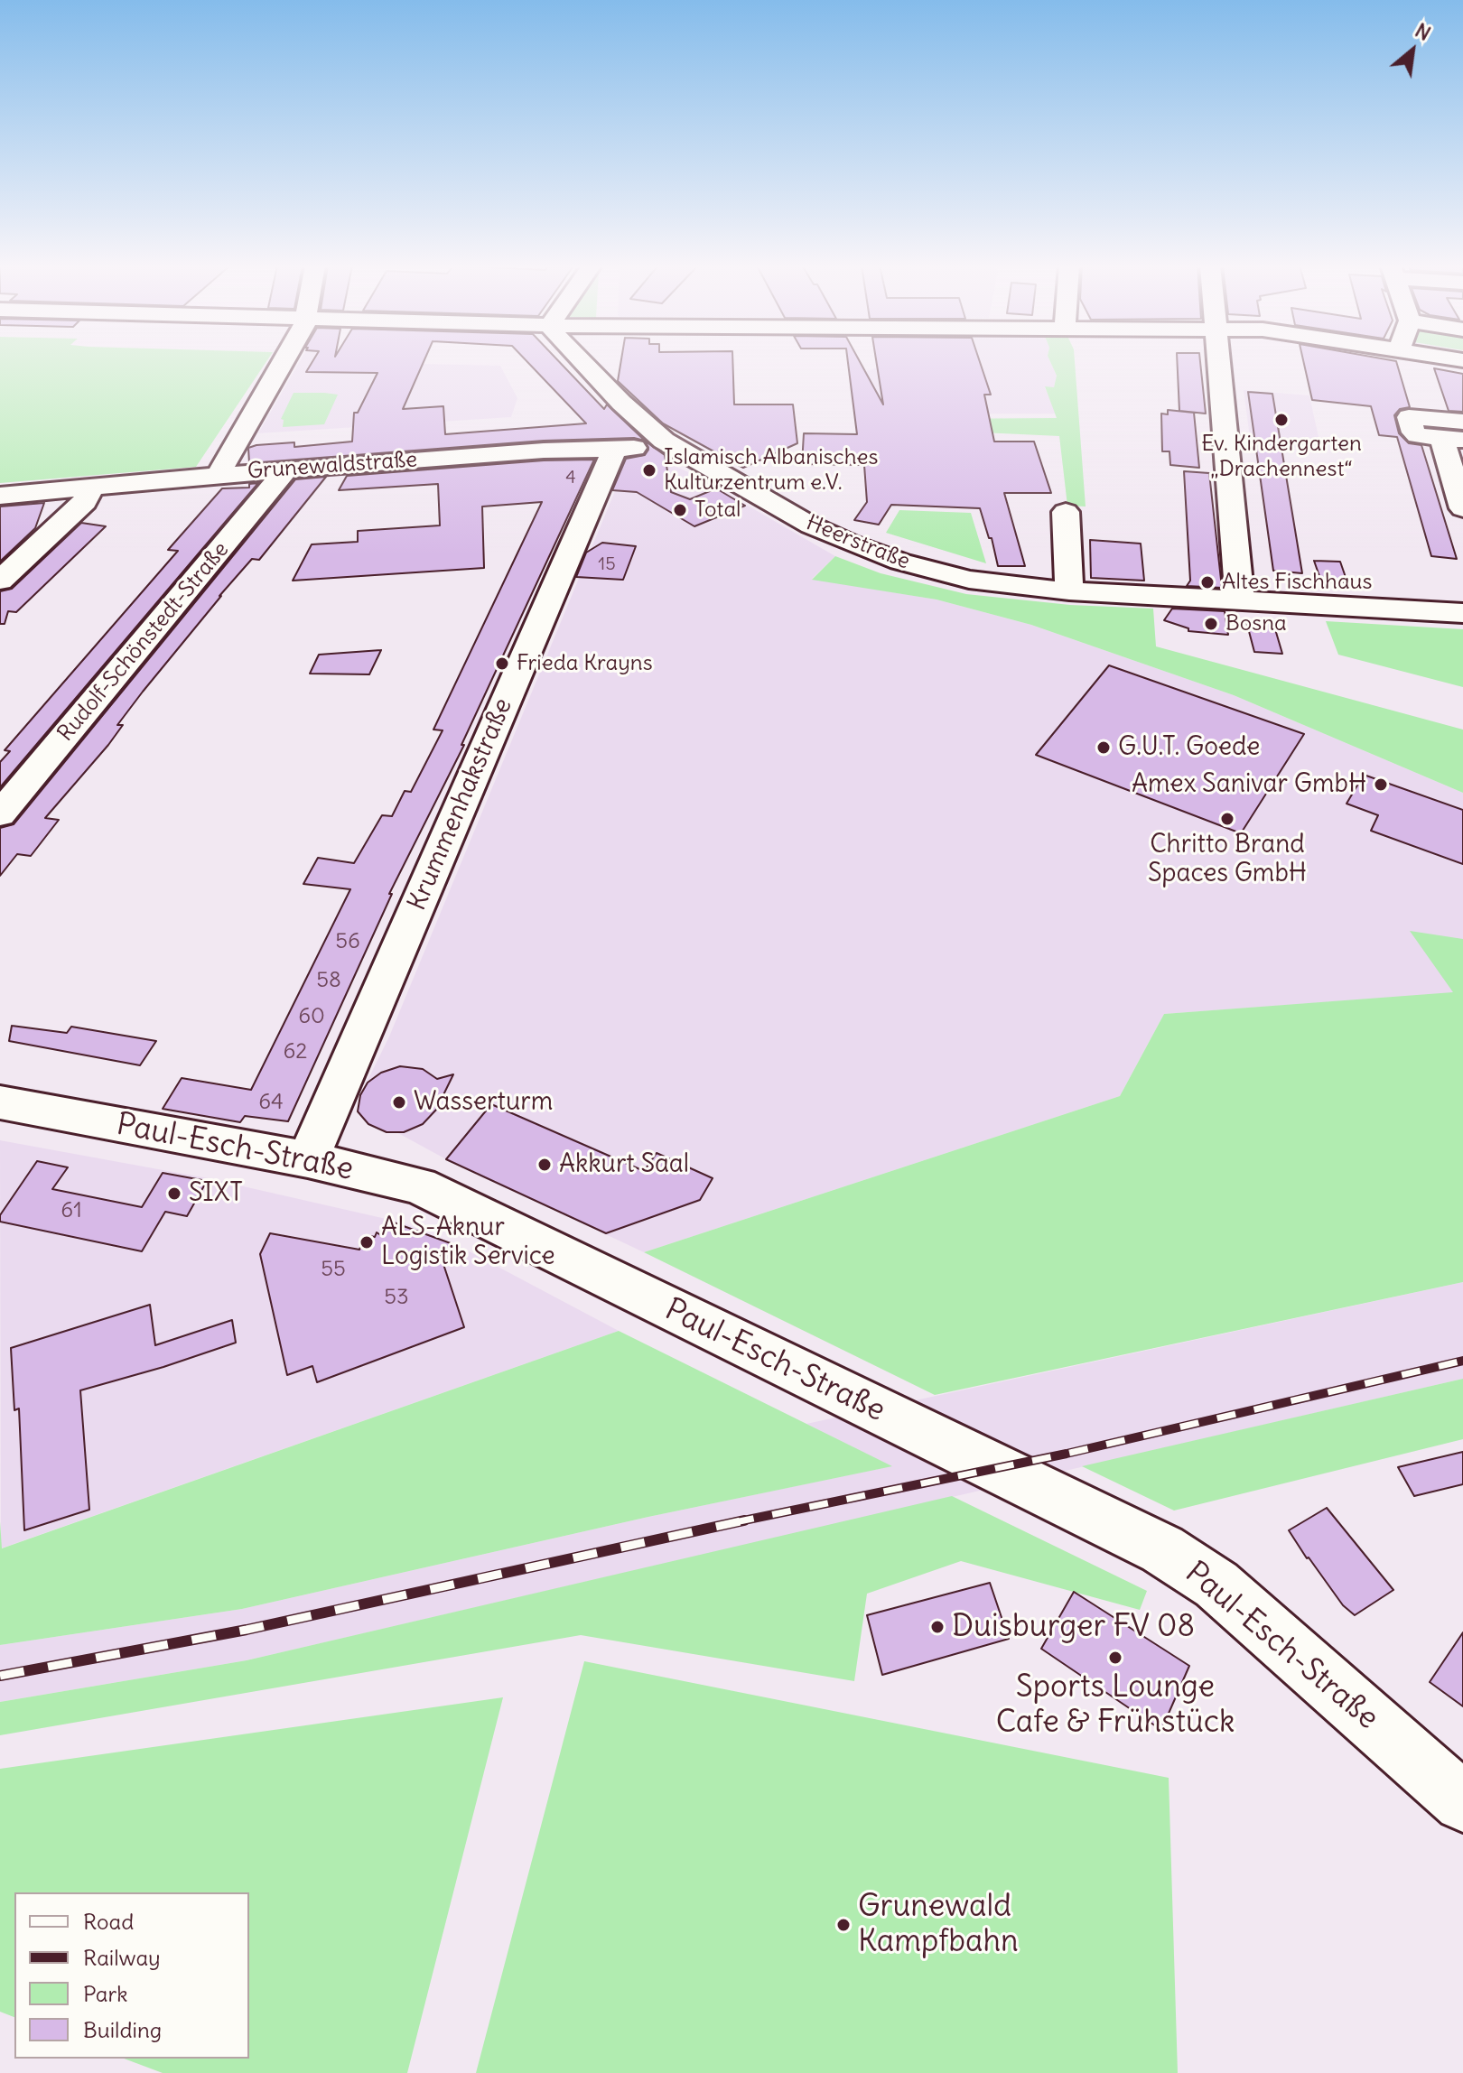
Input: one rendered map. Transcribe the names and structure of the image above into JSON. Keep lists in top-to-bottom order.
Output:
{
  "streets": {
    "street": [
      "Grunewaldstraße",
      "Heerstraße",
      "Rudolf-Schönstedt-Straße",
      "Krummenhakstraße",
      "Paul-Esch-Straße"
    ]
  },
  "crossings": [
    ["Grunewaldstraße", "Heerstraße"],
    ["Grunewaldstraße", "Rudolf-Schönstedt-Straße"],
    ["Grunewaldstraße", "Krummenhakstraße"],
    ["Krummenhakstraße", "Paul-Esch-Straße"]
  ],
  "places": [
    "Ev. Kindergarten „Drachennest“",
    "Islamisch Albanisches Kulturzentrum e.V.",
    "Total",
    "Altes Fischhaus",
    "Bosna",
    "Frieda Krayns",
    "G.U.T. Goede",
    "Amex Sanivar GmbH",
    "Chritto Brand Spaces GmbH",
    "Wasserturm",
    "Akkurt Saal",
    "SIXT",
    "ALS-Aknur Logistik Service",
    "Duisburger FV 08",
    "Sports Lounge Cafe & Frühstück",
    "Grunewald Kampfbahn"
  ],
  "house_numbers": [
    "4",
    "15",
    "56",
    "58",
    "60",
    "62",
    "64",
    "61",
    "55",
    "53"
  ],
  "legend": [
    "Road",
    "Railway",
    "Park",
    "Building"
  ],
  "north": "top right"
}
